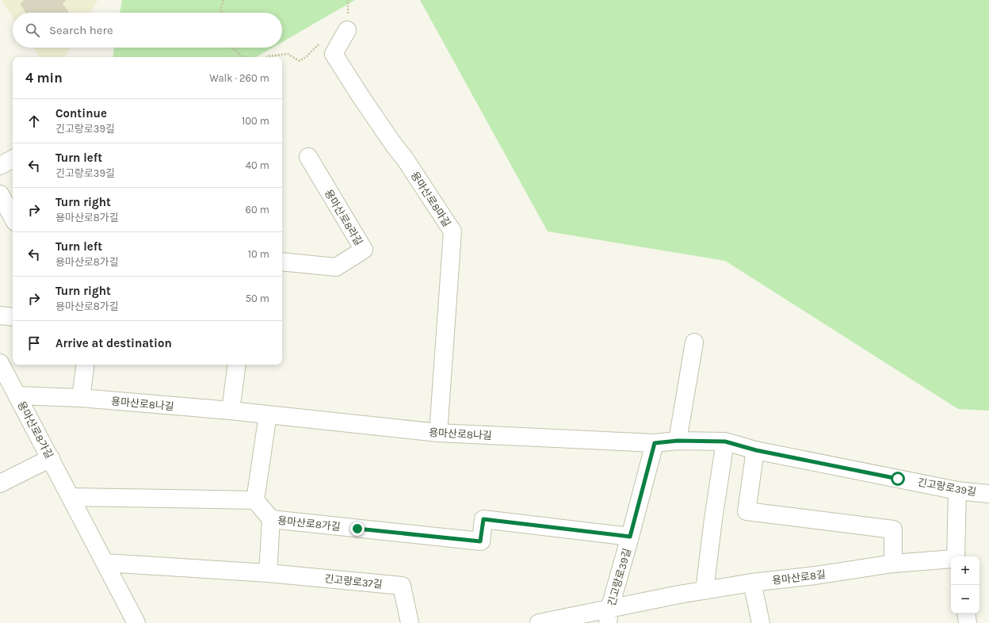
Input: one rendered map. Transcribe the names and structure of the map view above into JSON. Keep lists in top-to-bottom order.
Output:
{
  "streets": {
    "street": [
      "용마산로8마길",
      "용마산로8라길",
      "용마산로8나길",
      "용마산로8가길",
      "긴고랑로39길",
      "용마산로8길",
      "긴고랑로37길"
    ]
  },
  "crossings": [
    ["용마산로8마길", "용마산로8나길"],
    ["용마산로8나길", "용마산로8가길"],
    ["용마산로8나길", "긴고랑로39길"],
    ["용마산로8가길", "긴고랑로39길"],
    ["용마산로8가길", "긴고랑로37길"],
    ["긴고랑로39길", "용마산로8길"]
  ],
  "page": {
    "search": "Search here",
    "heading": ["4 min", "Walk · 260 m"],
    "list": [
      ["Continue", "긴고랑로39길", "100 m"],
      ["Turn left", "긴고랑로39길", "40 m"],
      ["Turn right", "용마산로8가길", "60 m"],
      ["Turn left", "용마산로8가길", "10 m"],
      ["Turn right", "용마산로8가길", "50 m"],
      "Arrive at destination"
    ],
    "map_buttons": ["+", "−"]
  }
}
